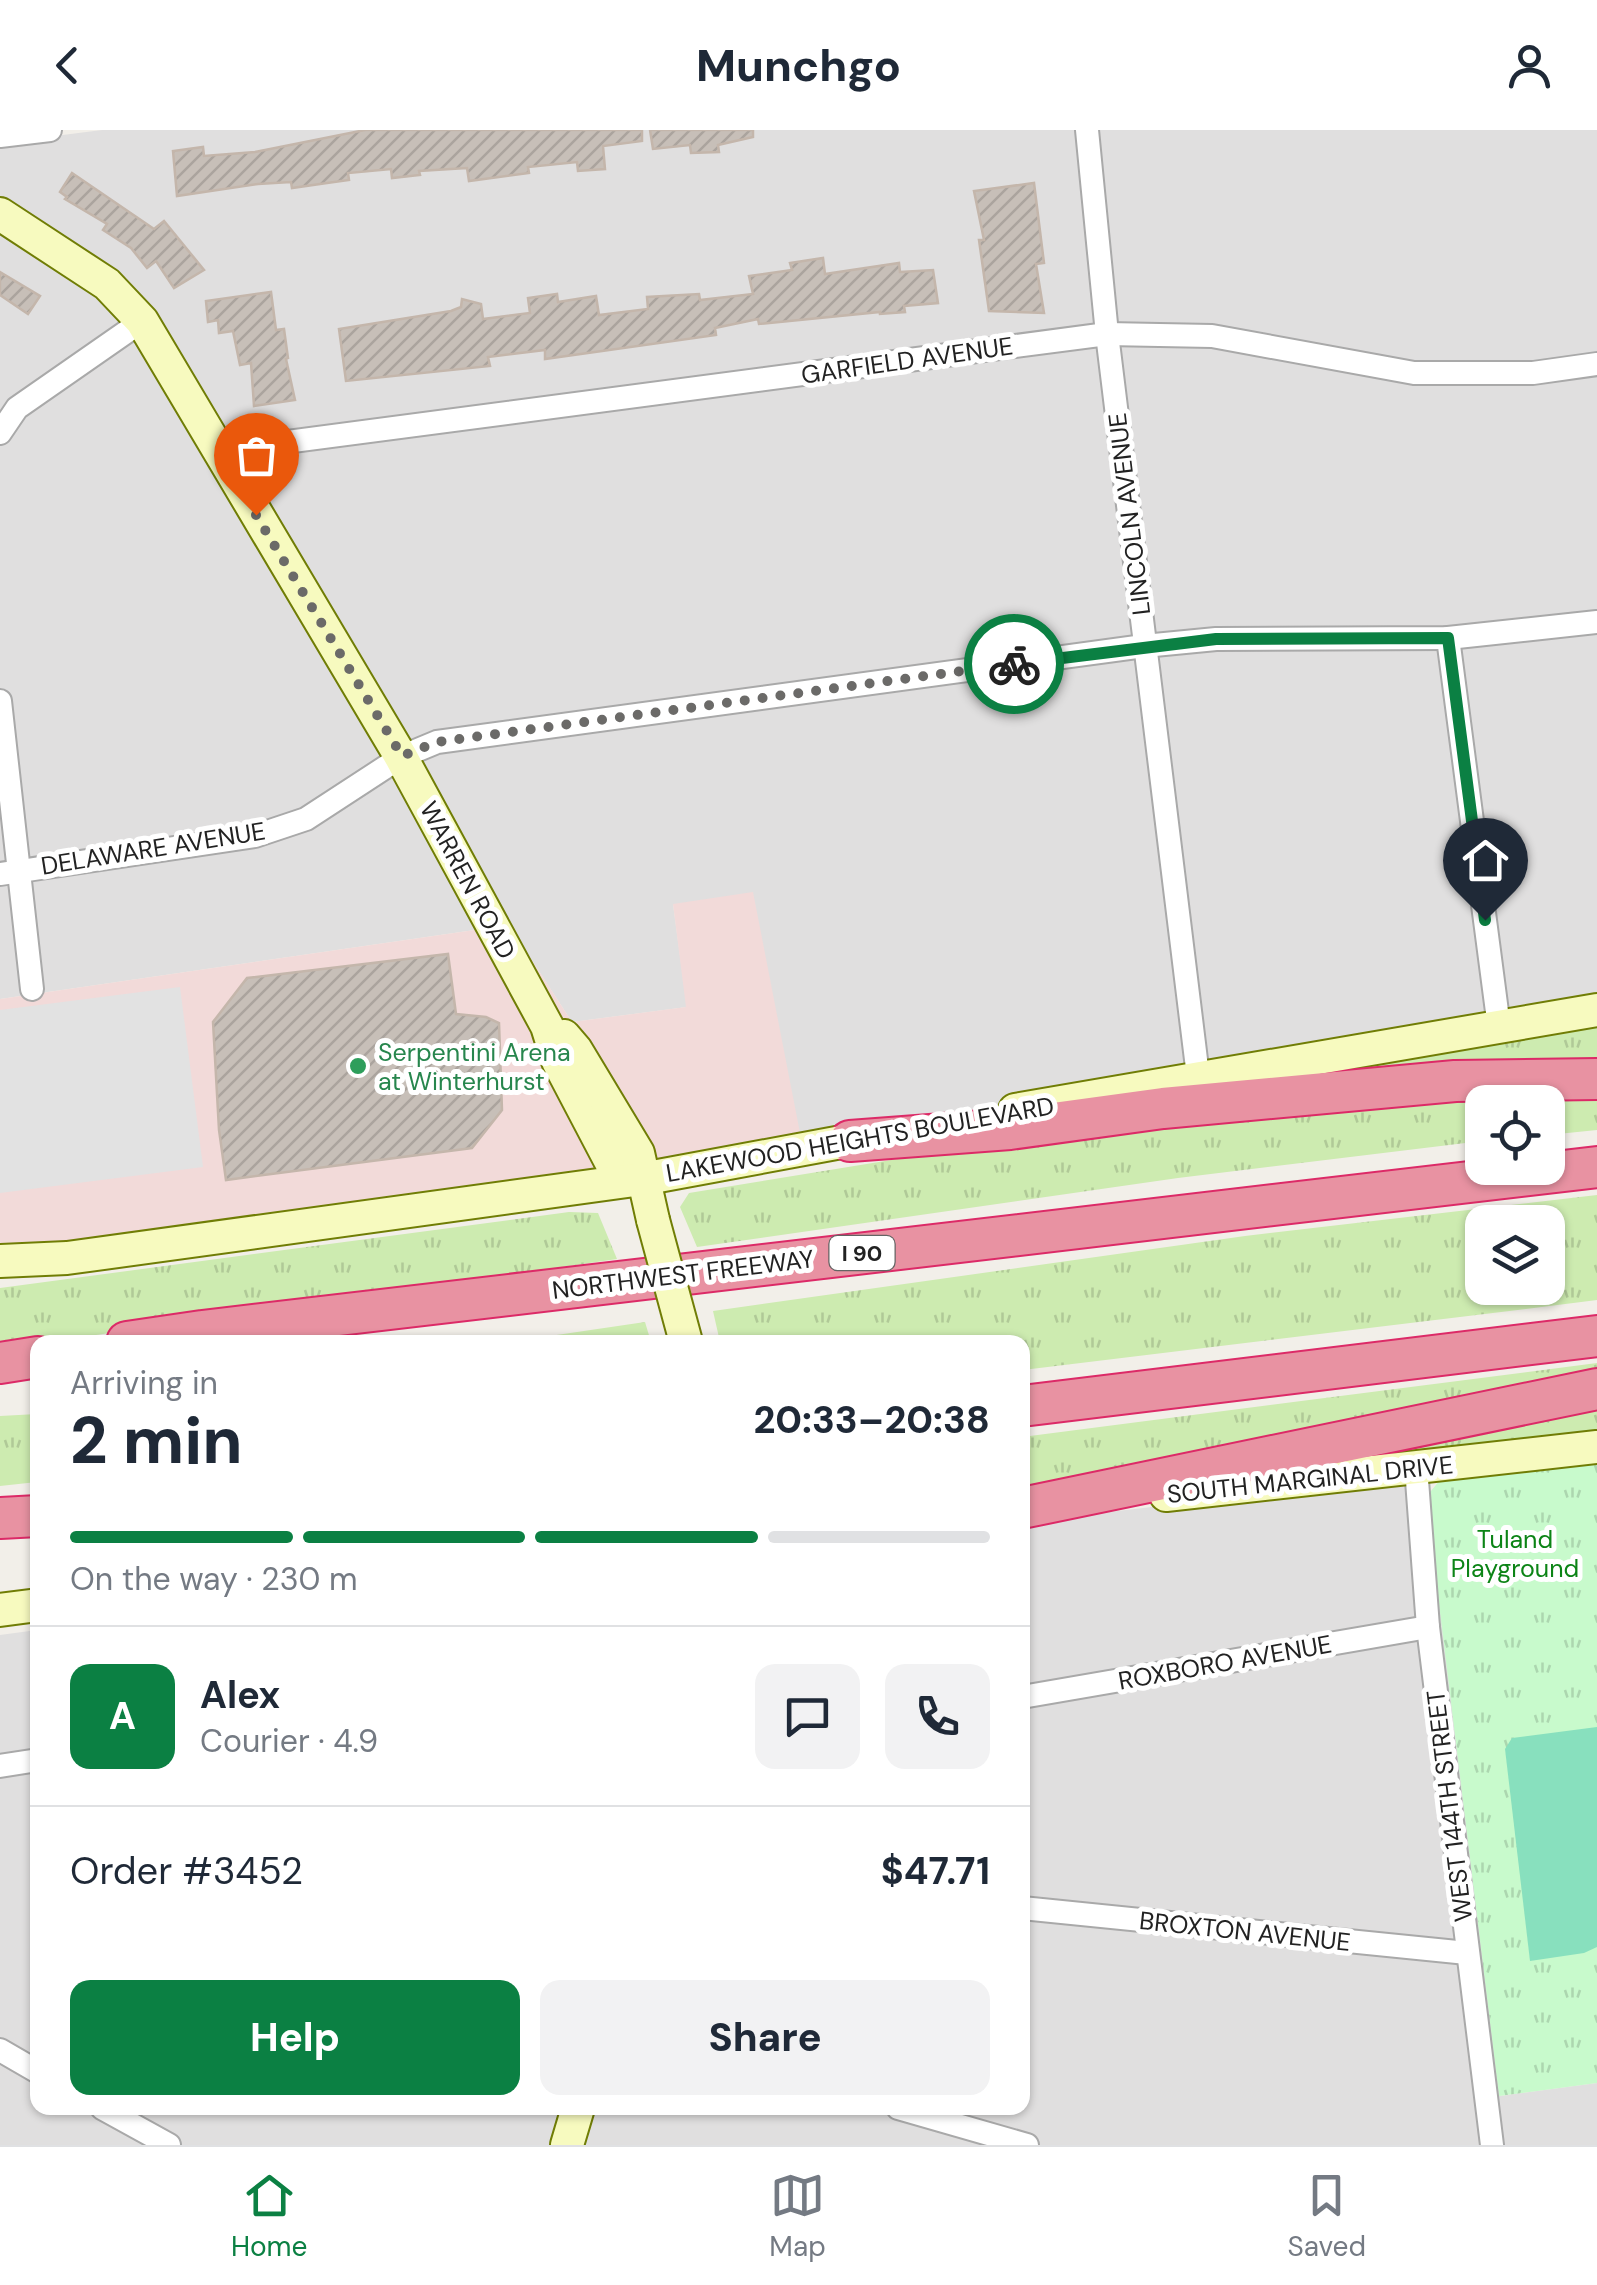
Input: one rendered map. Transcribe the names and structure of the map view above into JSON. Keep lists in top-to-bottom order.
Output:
{
  "streets": {
    "highway": ["I 90", "NORTHWEST FREEWAY"],
    "main road": ["WARREN ROAD", "LAKEWOOD HEIGHTS BOULEVARD", "SOUTH MARGINAL DRIVE"],
    "street": [
      "GARFIELD AVENUE",
      "LINCOLN AVENUE",
      "DELAWARE AVENUE",
      "ROXBORO AVENUE",
      "WEST 144TH STREET",
      "BROXTON AVENUE"
    ]
  },
  "crossings": [
    ["GARFIELD AVENUE", "LINCOLN AVENUE"],
    ["GARFIELD AVENUE", "WARREN ROAD"],
    ["LINCOLN AVENUE", "DELAWARE AVENUE"],
    ["LINCOLN AVENUE", "LAKEWOOD HEIGHTS BOULEVARD"],
    ["DELAWARE AVENUE", "WARREN ROAD"],
    ["WARREN ROAD", "LAKEWOOD HEIGHTS BOULEVARD"],
    ["SOUTH MARGINAL DRIVE", "WEST 144TH STREET"],
    ["ROXBORO AVENUE", "WEST 144TH STREET"],
    ["WEST 144TH STREET", "BROXTON AVENUE"]
  ],
  "parks": ["Tuland Playground"],
  "places": ["Serpentini Arena at Winterhurst"],
  "page": {
    "header": "Munchgo",
    "heading": ["2 min", "Arriving in", "20:33–20:38"],
    "panel": [
      "Alex",
      "Courier · 4.9",
      "Order #3452",
      "$47.71"
    ],
    "bar": "On the way · 230 m",
    "round": "A",
    "buttons": ["Help", "Share"],
    "tabs": ["Home", "Map", "Saved"]
  }
}
